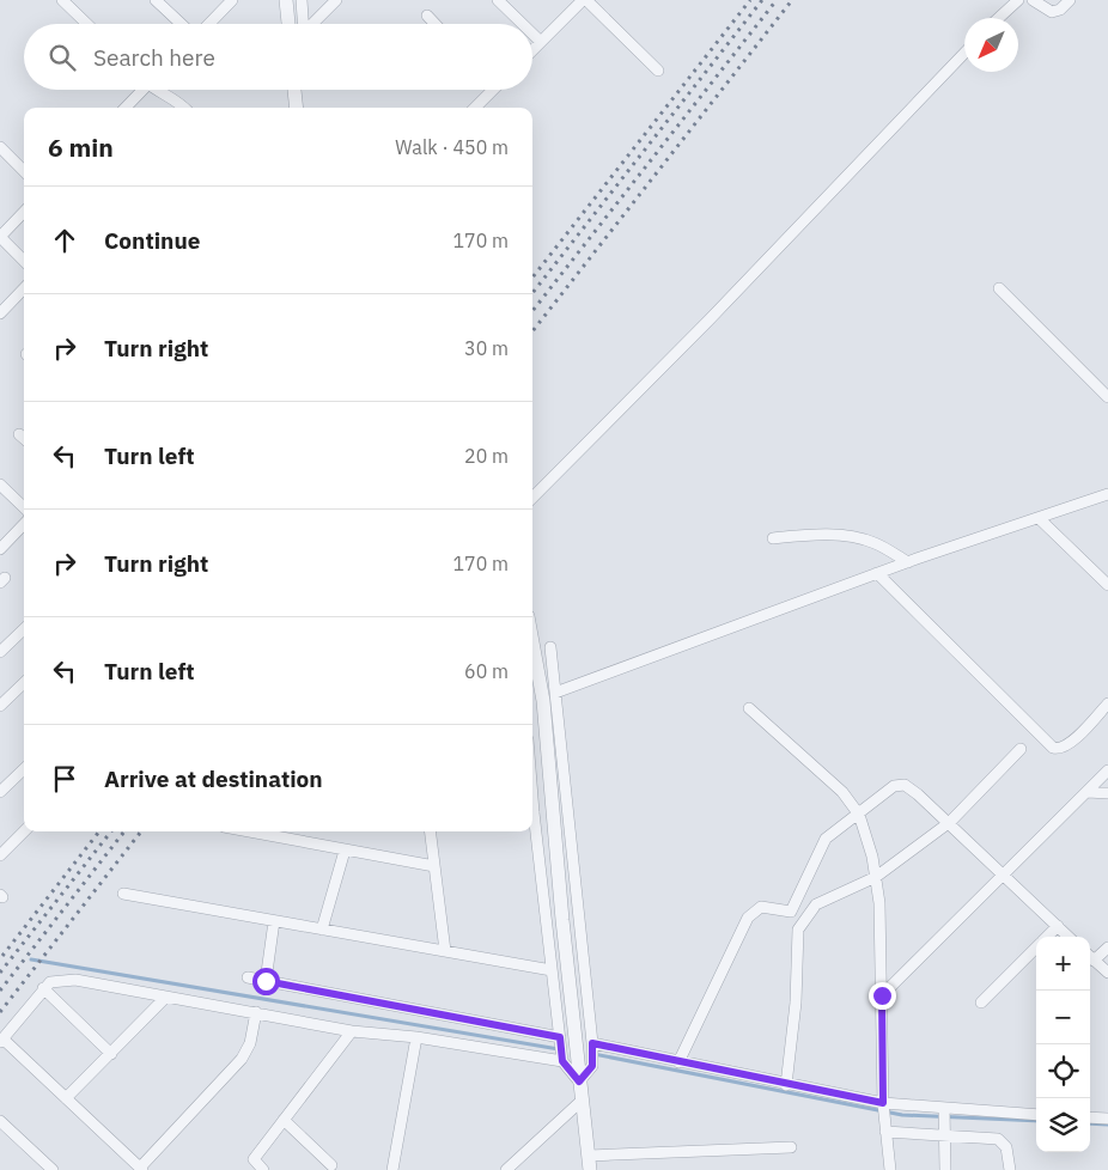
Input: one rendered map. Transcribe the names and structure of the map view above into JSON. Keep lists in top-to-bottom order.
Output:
{
  "north": "bottom left",
  "page": {
    "search": "Search here",
    "heading": ["6 min", "Walk · 450 m"],
    "list": [
      ["Continue", "170 m"],
      ["Turn right", "30 m"],
      ["Turn left", "20 m"],
      ["Turn right", "170 m"],
      ["Turn left", "60 m"],
      "Arrive at destination"
    ],
    "map_buttons": ["+", "−"]
  }
}
